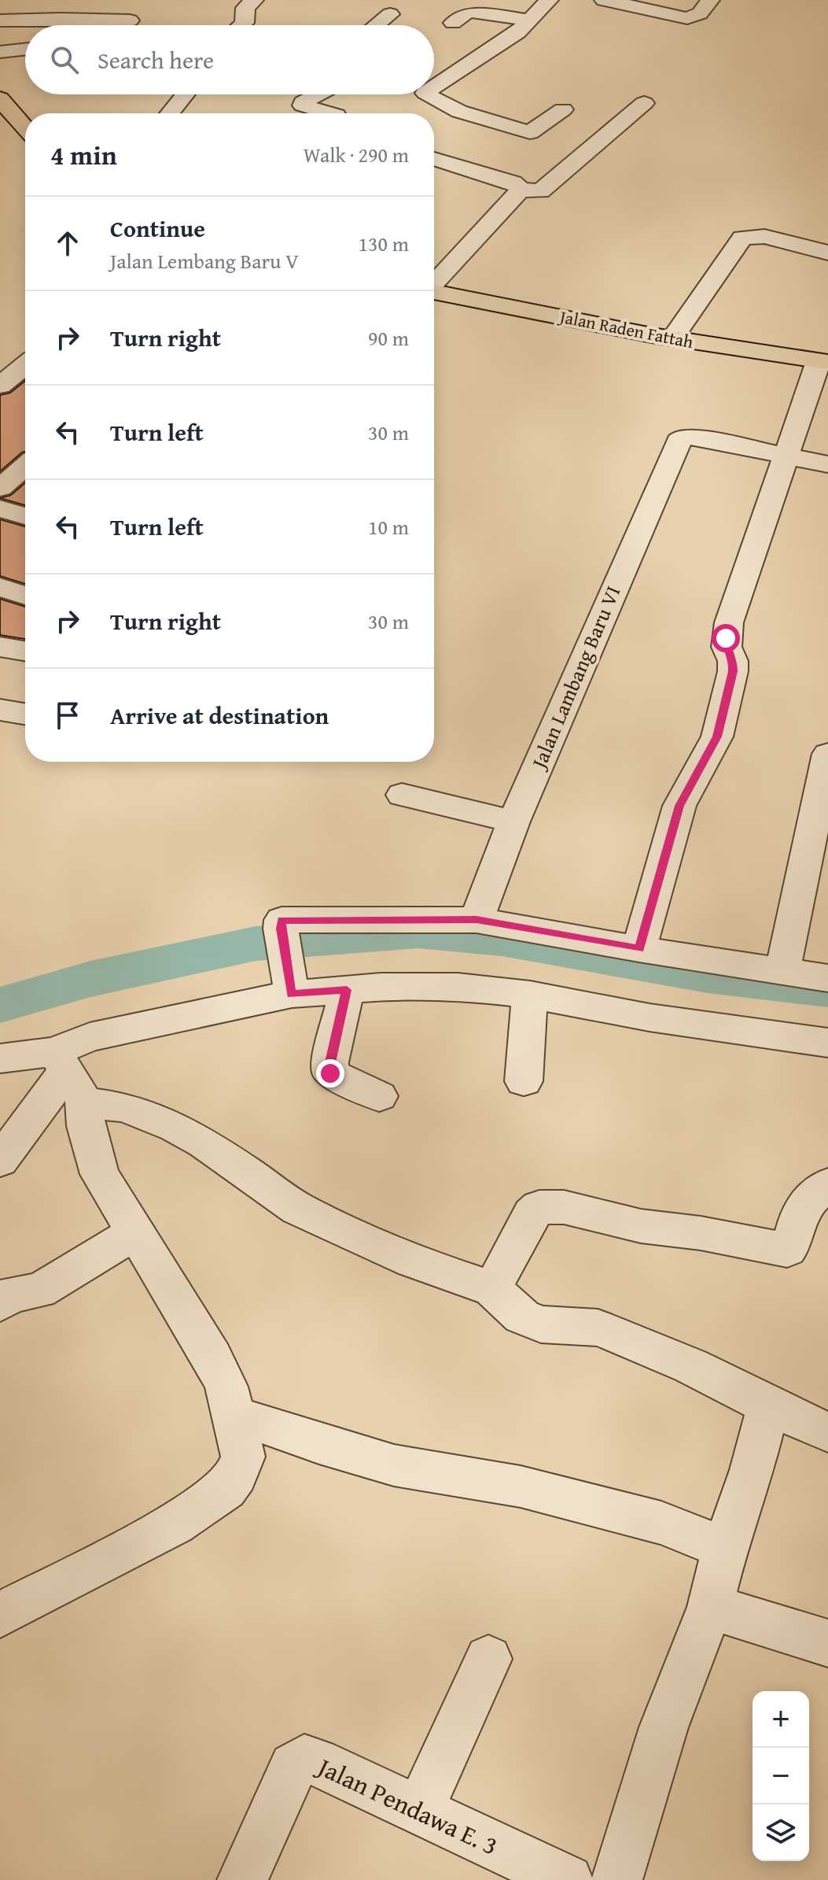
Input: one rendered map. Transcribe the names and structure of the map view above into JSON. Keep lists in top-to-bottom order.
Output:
{
  "streets": {
    "main road": ["Jalan Raden Fattah"],
    "street": ["Jalan Lambang Baru VI", "Jalan Pendawa E. 3"]
  },
  "page": {
    "search": "Search here",
    "heading": ["4 min", "Walk · 290 m"],
    "list": [
      ["Continue", "Jalan Lembang Baru V", "130 m"],
      ["Turn right", "90 m"],
      ["Turn left", "30 m"],
      ["Turn left", "10 m"],
      ["Turn right", "30 m"],
      "Arrive at destination"
    ],
    "map_buttons": ["+", "−"]
  }
}
